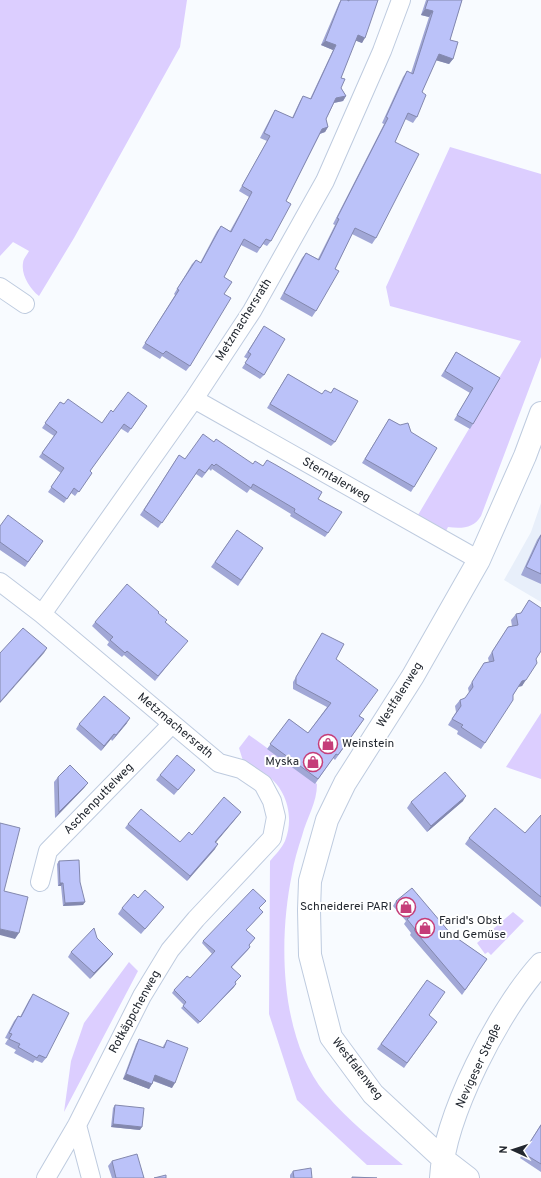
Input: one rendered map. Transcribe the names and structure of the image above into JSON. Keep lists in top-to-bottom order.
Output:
{
  "streets": {
    "street": [
      "Metzmachersrath",
      "Sterntalerweg",
      "Westfalenweg",
      "Aschenputtelweg",
      "Rotkäppchenweg",
      "Nevigeser Straße"
    ]
  },
  "crossings": [
    ["Metzmachersrath", "Sterntalerweg"],
    ["Metzmachersrath", "Aschenputtelweg"],
    ["Metzmachersrath", "Rotkäppchenweg"],
    ["Sterntalerweg", "Westfalenweg"],
    ["Westfalenweg", "Nevigeser Straße"]
  ],
  "places": {
    "shop": [
      "Weinstein",
      "Myska",
      "Schneiderei PARI",
      "Farid's Obst und Gemüse"
    ]
  },
  "north": "left"
}
